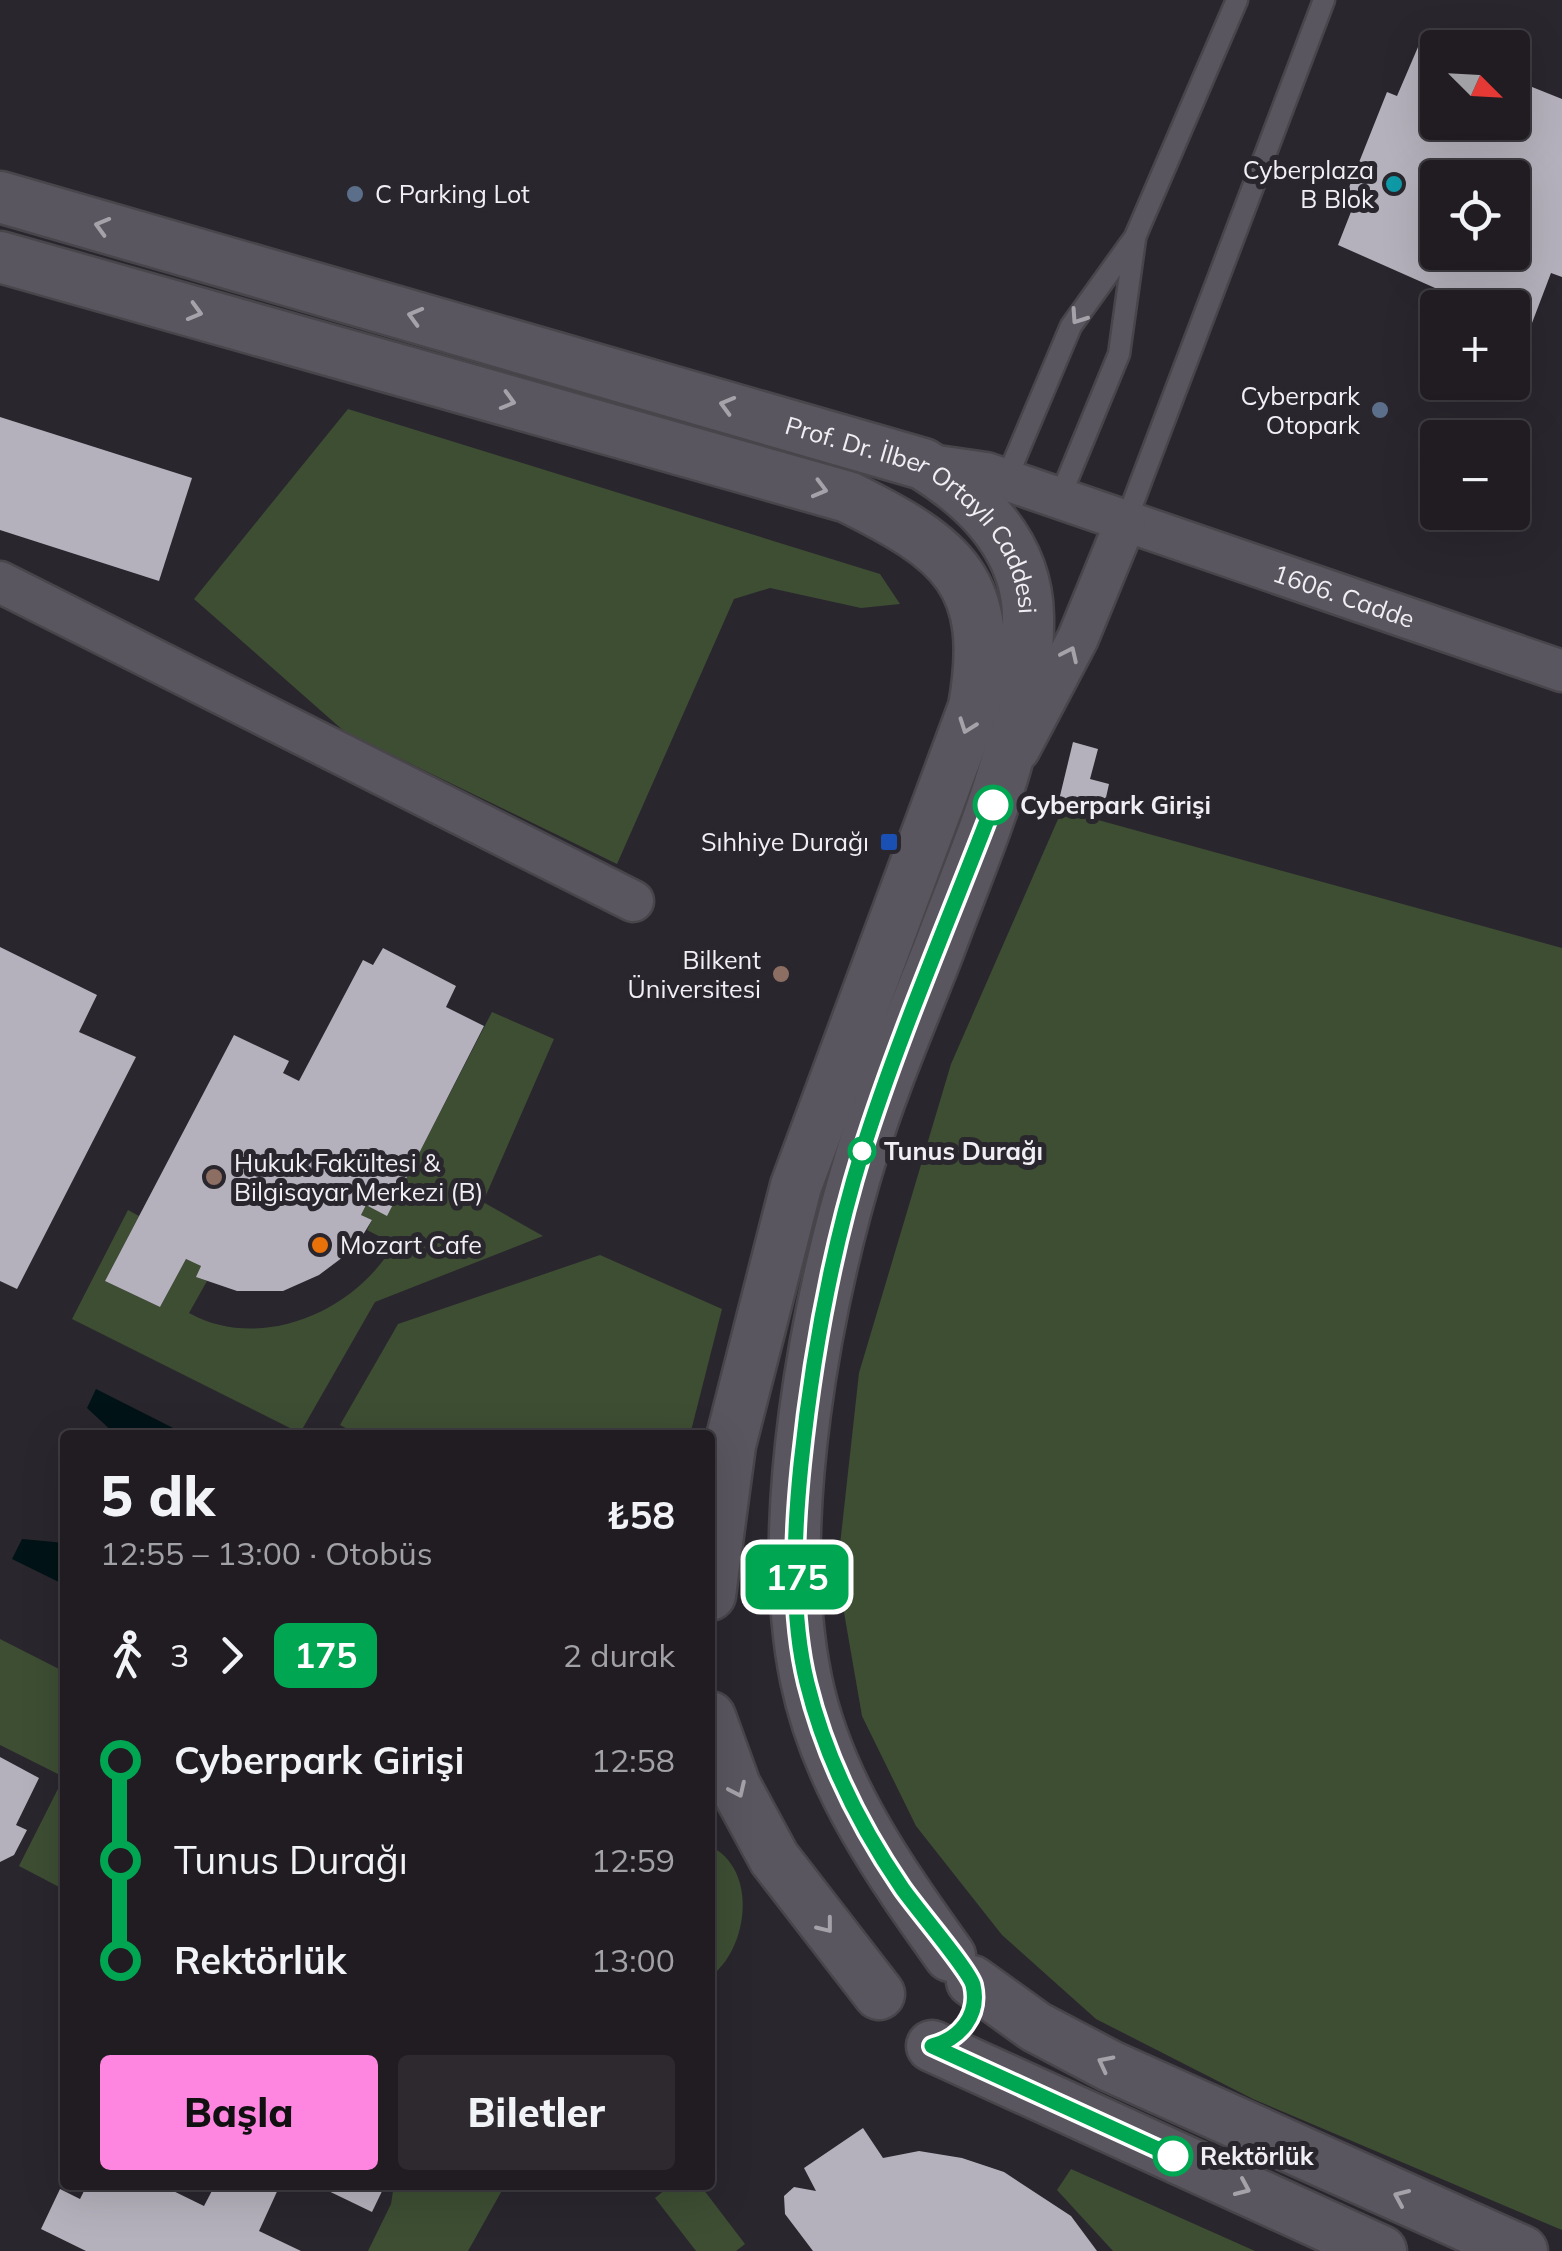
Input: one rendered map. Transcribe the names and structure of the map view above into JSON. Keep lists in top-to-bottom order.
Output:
{
  "streets": {
    "street": ["Prof. Dr. İlber Ortaylı Caddesi", "1606. Cadde"]
  },
  "crossings": [
    ["Prof. Dr. İlber Ortaylı Caddesi", "1606. Cadde"]
  ],
  "places": {
    "other": [
      "Cyberplaza B Blok",
      "C Parking Lot",
      "Cyberpark Otopark",
      "Cyberpark Girişi",
      "Bilkent Üniversitesi",
      "Tunus Durağı",
      "Hukuk Fakültesi & Bilgisayar Merkezi (B)",
      "Mozart Cafe",
      "Rektörlük"
    ],
    "transit": ["Sıhhiye Durağı"]
  },
  "lines": ["bus line 175"],
  "north": "bottom right",
  "page": {
    "on_map": "175",
    "map_buttons": ["+", "−"],
    "heading": ["5 dk", "12:55 – 13:00 · Otobüs", "₺58"],
    "legs": ["3", "175", "2 durak"],
    "list": [
      {
        "name": "Cyberpark Girişi",
        "value": "12:58"
      },
      {
        "name": "Tunus Durağı",
        "value": "12:59"
      },
      {
        "name": "Rektörlük",
        "value": "13:00"
      }
    ],
    "buttons": ["Başla", "Biletler"]
  }
}
